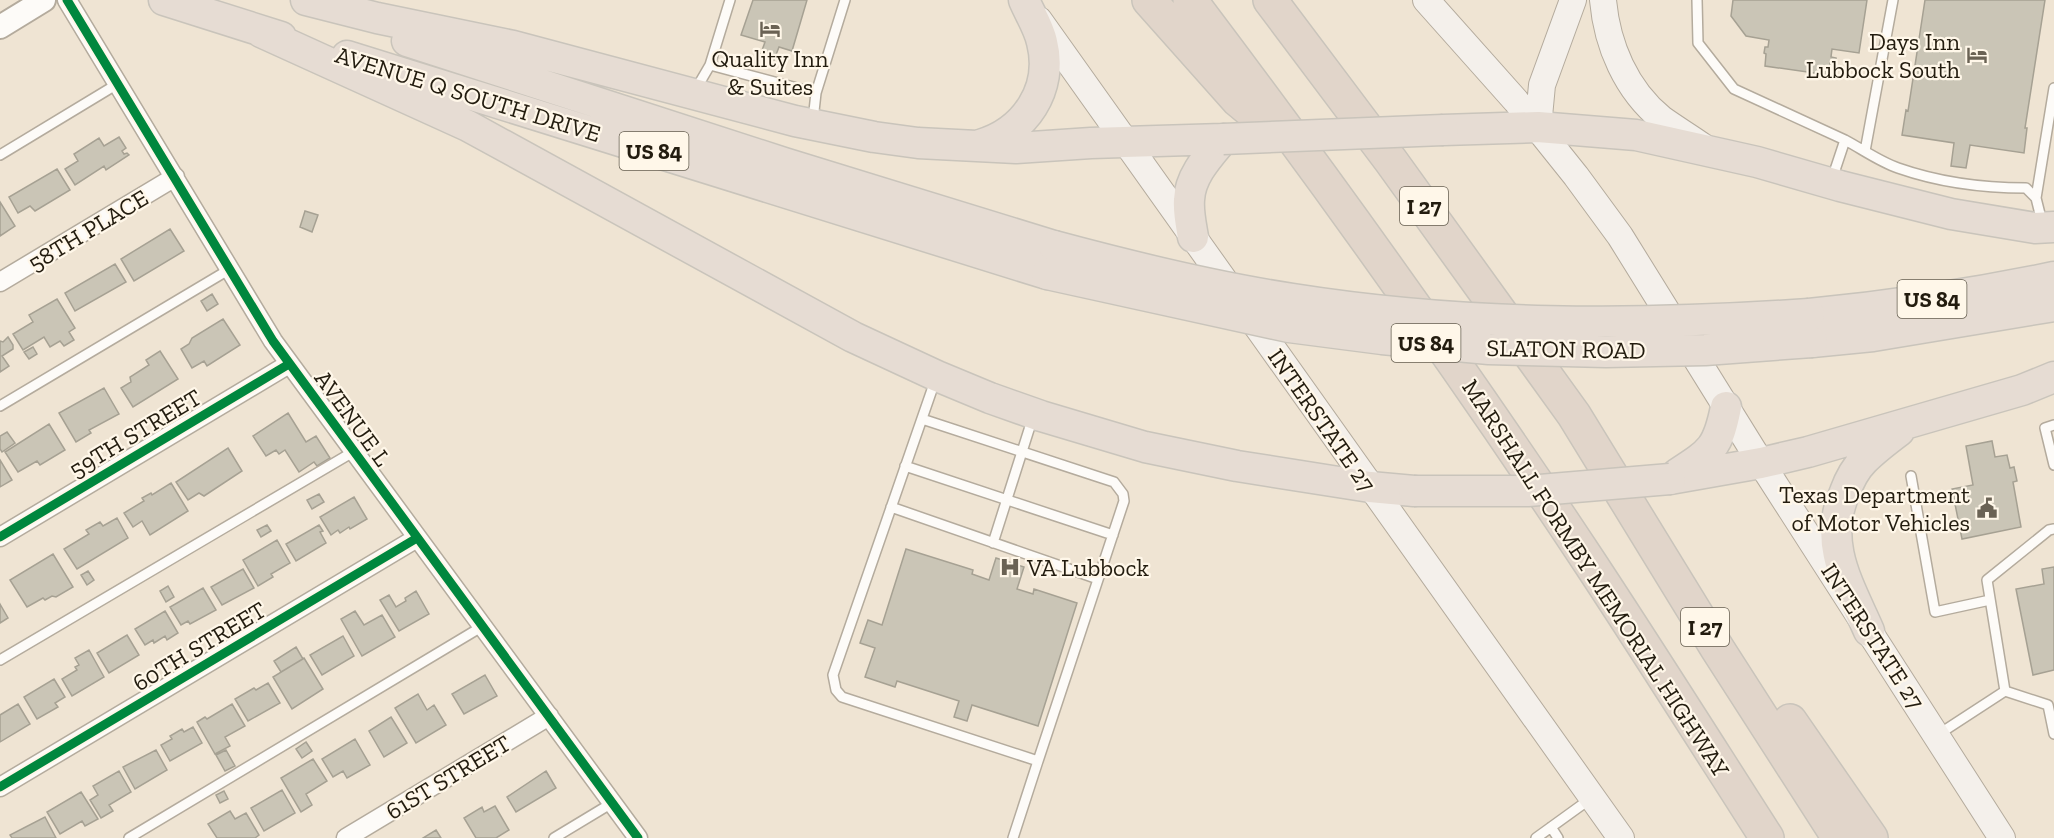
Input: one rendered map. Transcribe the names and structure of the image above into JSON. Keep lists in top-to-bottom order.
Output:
{
  "streets": {
    "highway": [
      "AVENUE Q SOUTH DRIVE",
      "US 84",
      "I 27",
      "SLATON ROAD",
      "MARSHALL FORMBY MEMORIAL HIGHWAY"
    ],
    "main road": ["INTERSTATE 27"],
    "street": [
      "58TH PLACE",
      "AVENUE L",
      "59TH STREET",
      "60TH STREET",
      "61ST STREET"
    ]
  },
  "crossings": [
    ["AVENUE Q SOUTH DRIVE", "SLATON ROAD"],
    ["58TH PLACE", "AVENUE L"],
    ["AVENUE L", "59TH STREET"],
    ["AVENUE L", "60TH STREET"],
    ["AVENUE L", "61ST STREET"]
  ],
  "places": {
    "hotel": ["Quality Inn & Suites", "Days Inn Lubbock South"],
    "public building": ["Texas Department of Motor Vehicles"],
    "hospital": ["VA Lubbock"]
  }
}
